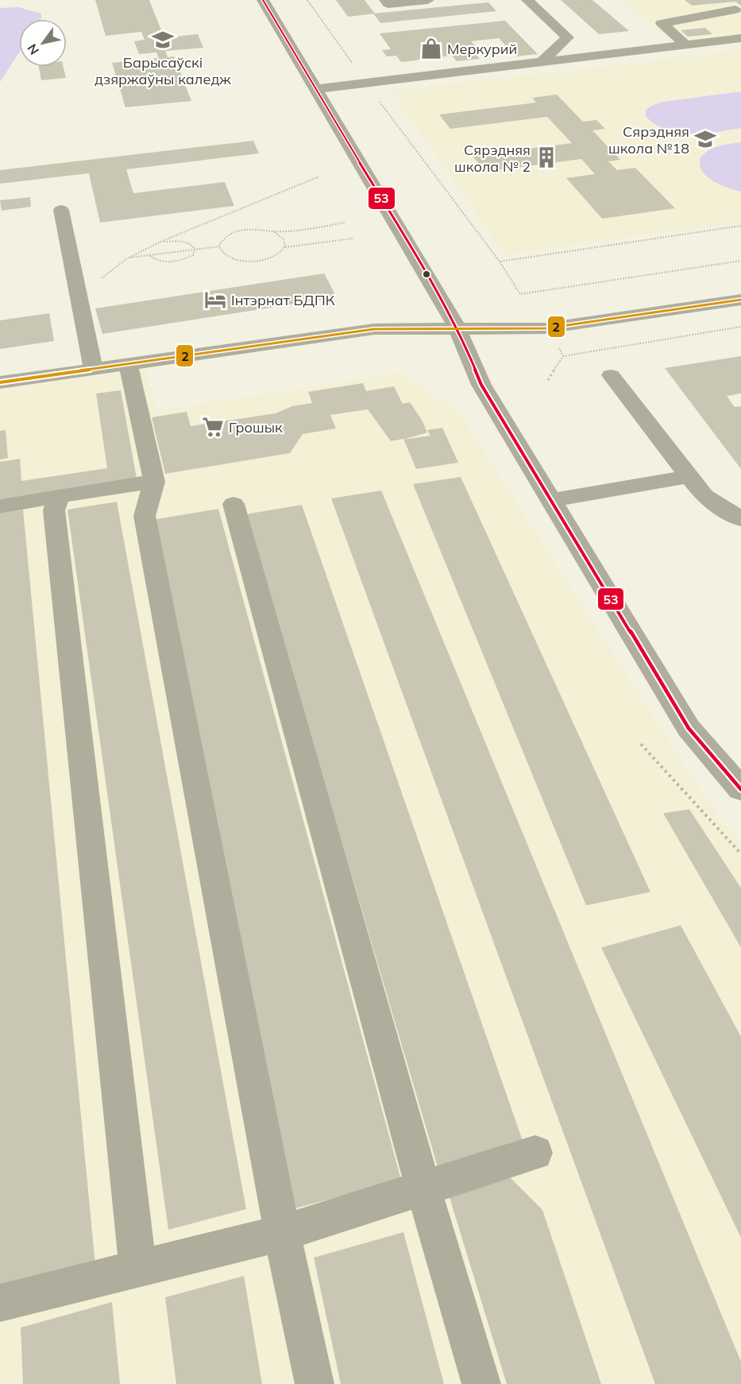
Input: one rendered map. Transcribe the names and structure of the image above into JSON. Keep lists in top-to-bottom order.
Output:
{
  "places": {
    "school or university": ["Барысаўскі дзяржаўны каледж", "Сярэдняя школа №18"],
    "shop": ["Меркурий"],
    "building": ["Сярэдняя школа № 2"],
    "hotel": ["Інтэрнат БДПК"],
    "supermarket": ["Грошык"]
  },
  "lines": ["transit line 53", "transit line 2"],
  "north": "bottom left"
}
